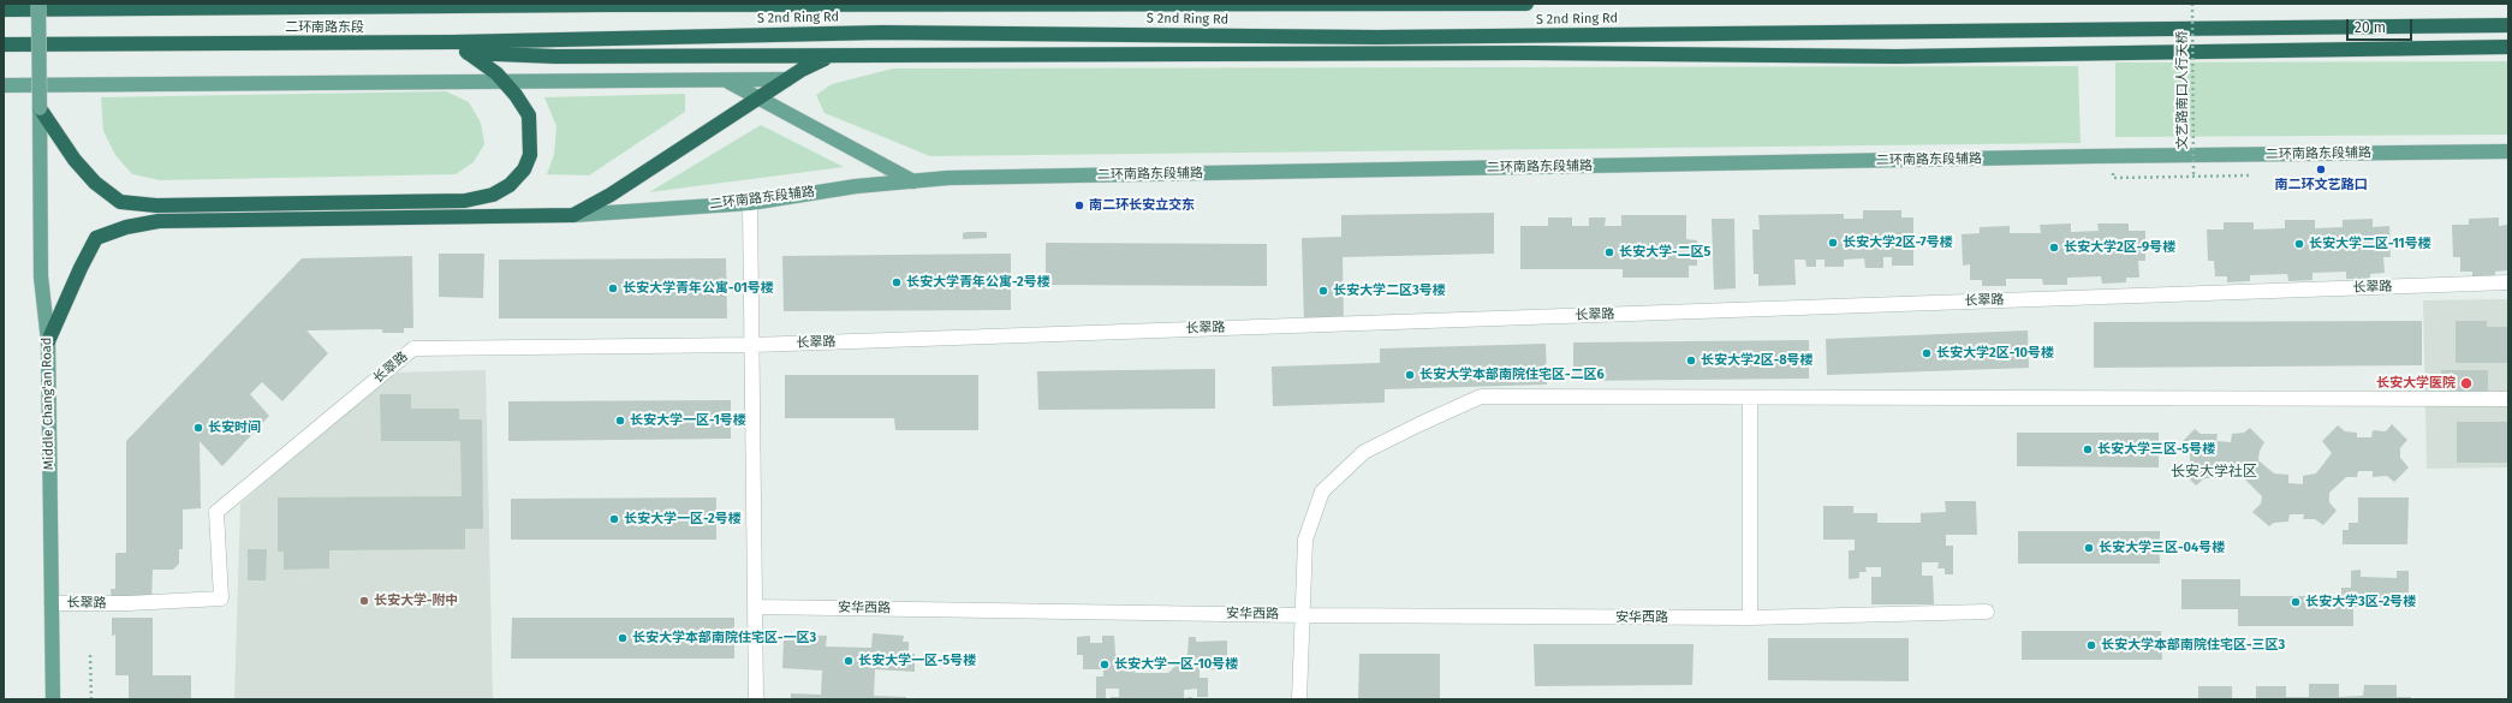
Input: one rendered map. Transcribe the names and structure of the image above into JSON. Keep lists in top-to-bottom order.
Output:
{
  "streets": {
    "highway": ["S 2nd Ring Rd", "二环南路东段"],
    "main road": ["二环南路东段辅路", "Middle Chang'an Road"],
    "lane": ["长翠路", "安华西路"],
    "path": ["文艺路南口人行天桥"]
  },
  "crossings": [
    ["S 2nd Ring Rd", "二环南路东段"],
    ["长翠路", "Middle Chang'an Road"]
  ],
  "districts": ["长安大学社区"],
  "places": [
    "南二环文艺路口",
    "南二环长安立交东",
    "长安大学2区-7号楼",
    "长安大学二区-11号楼",
    "长安大学2区-9号楼",
    "长安大学-二区5",
    "长安大学青年公寓-2号楼",
    "长安大学青年公寓-01号楼",
    "长安大学二区3号楼",
    "长安大学2区-10号楼",
    "长安大学2区-8号楼",
    "长安大学本部南院住宅区-二区6",
    "长安大学医院",
    "长安大学一区-1号楼",
    "长安时间",
    "长安大学三区-5号楼",
    "长安大学一区-2号楼",
    "长安大学三区-04号楼",
    "长安大学-附中",
    "长安大学3区-2号楼",
    "长安大学本部南院住宅区-一区3",
    "长安大学本部南院住宅区-三区3",
    "长安大学一区-5号楼",
    "长安大学一区-10号楼"
  ],
  "scale_bar": "20 m"
}
